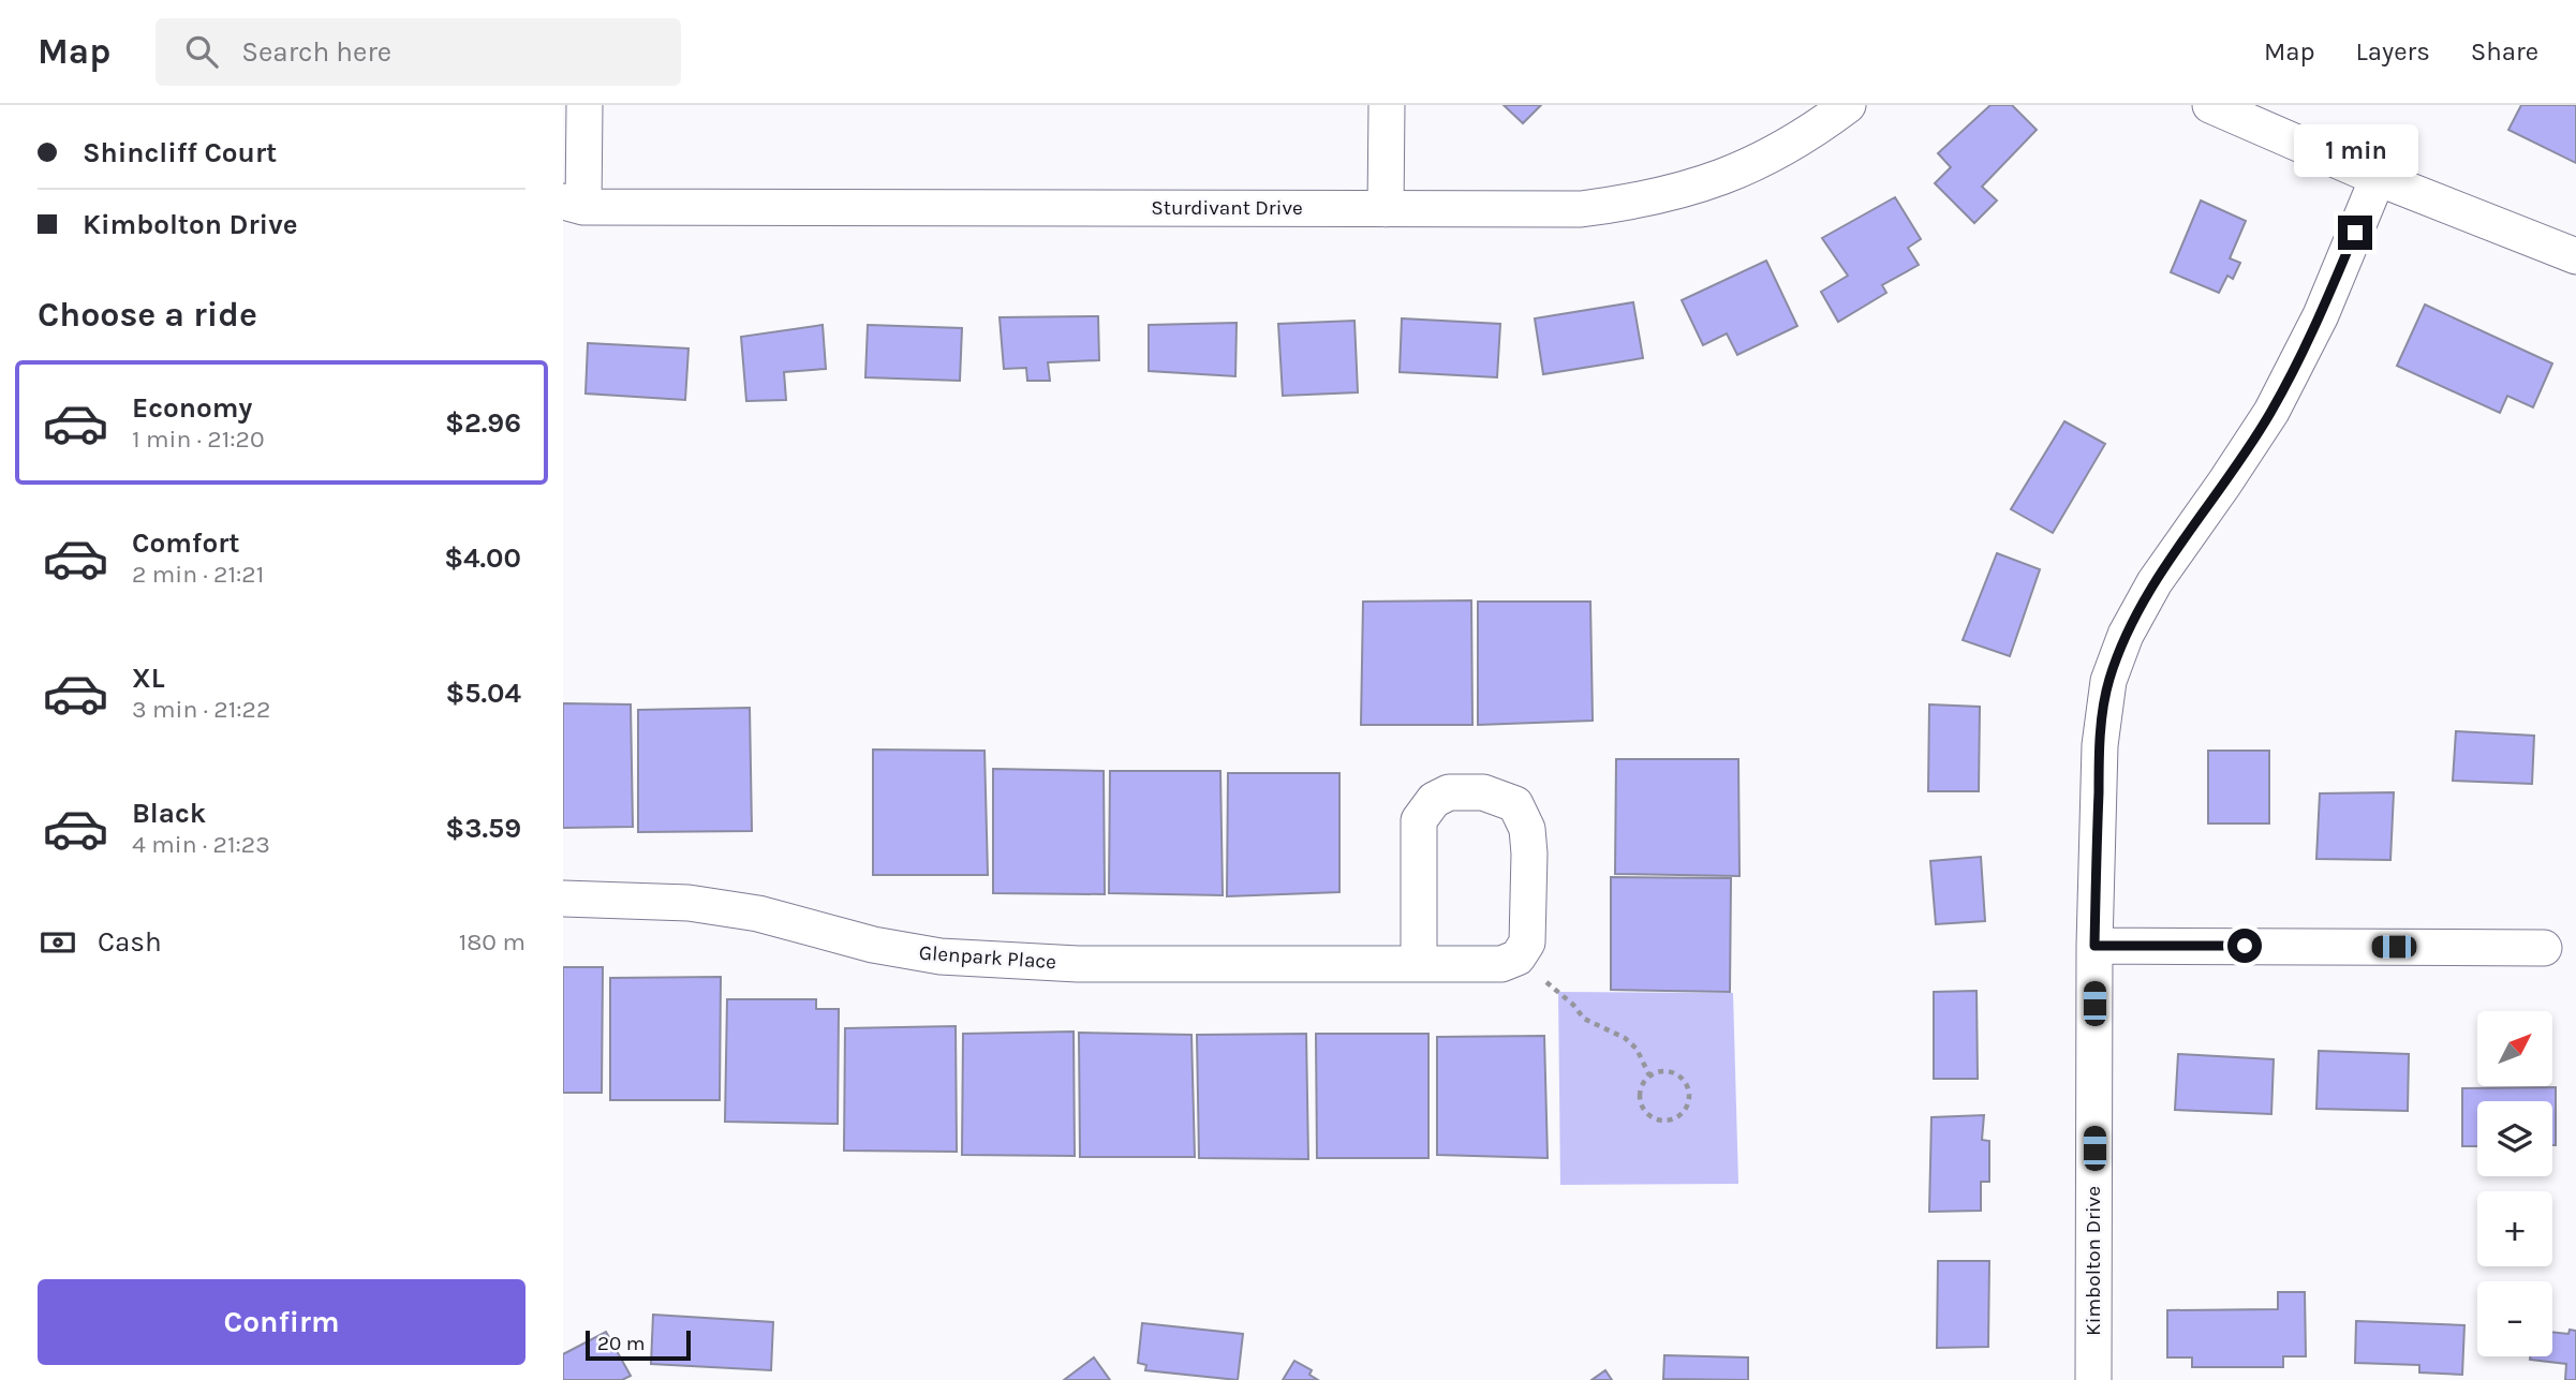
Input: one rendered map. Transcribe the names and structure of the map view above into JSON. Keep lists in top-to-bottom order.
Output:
{
  "streets": {
    "street": ["Sturdivant Drive", "Glenpark Place", "Kimbolton Drive"]
  },
  "scale_bar": "20 m",
  "north": "top right",
  "page": {
    "header": "Map",
    "search": "Search here",
    "nav": ["Map", "Layers", "Share"],
    "banner": ["Shincliff Court", "Kimbolton Drive"],
    "bubble": "1 min",
    "heading": "Choose a ride",
    "list": [
      {
        "name": "Economy",
        "note": "1 min · 21:20",
        "value": "$2.96"
      },
      {
        "name": "Comfort",
        "note": "2 min · 21:21",
        "value": "$4.00"
      },
      {
        "name": "XL",
        "note": "3 min · 21:22",
        "value": "$5.04"
      },
      {
        "name": "Black",
        "note": "4 min · 21:23",
        "value": "$3.59"
      }
    ],
    "pay": ["Cash", "180 m"],
    "map_buttons": ["+", "−"],
    "buttons": "Confirm",
    "scale": "20 m"
  }
}
